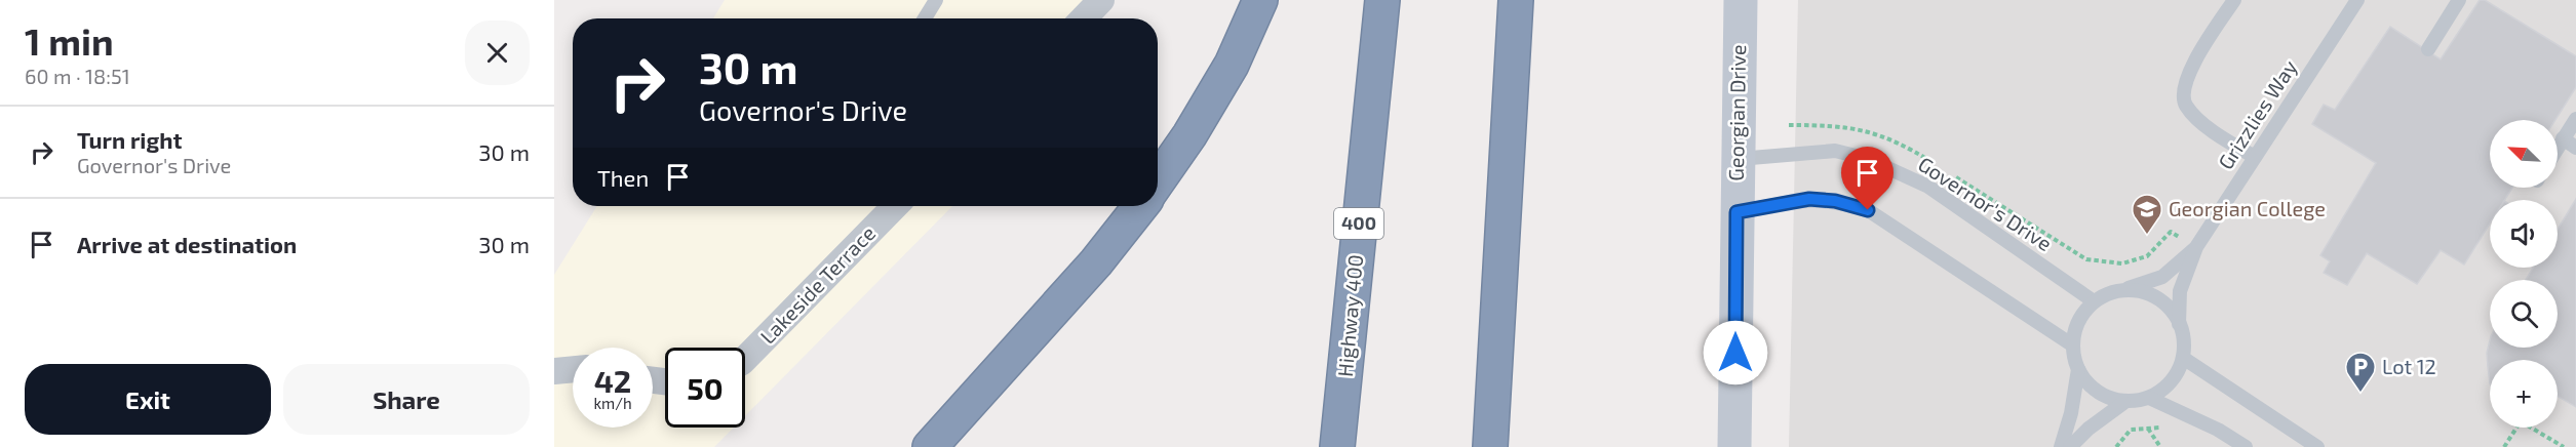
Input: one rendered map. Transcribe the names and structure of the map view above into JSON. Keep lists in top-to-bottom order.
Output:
{
  "streets": {
    "highway": ["400", "Highway 400"],
    "main road": ["Georgian Drive"],
    "street": ["Lakeside Terrace"],
    "lane": ["Grizzlies Way", "Governor's Drive"]
  },
  "crossings": [
    ["Georgian Drive", "Governor's Drive"],
    ["Grizzlies Way", "Governor's Drive"]
  ],
  "places": {
    "school or university": ["Georgian College"],
    "parking": ["Lot 12"]
  },
  "north": "top left",
  "page": {
    "heading": ["1 min", "60 m · 18:51"],
    "turn": ["30 m", "Governor's Drive"],
    "list": [
      {
        "name": "Turn right",
        "note": "Governor's Drive",
        "value": "30 m"
      },
      {
        "name": "Arrive at destination",
        "value": "30 m"
      }
    ],
    "map_buttons": "+",
    "then": "Then",
    "speed": "42 km/h",
    "limit": "50",
    "buttons": ["Exit", "Share"]
  }
}
